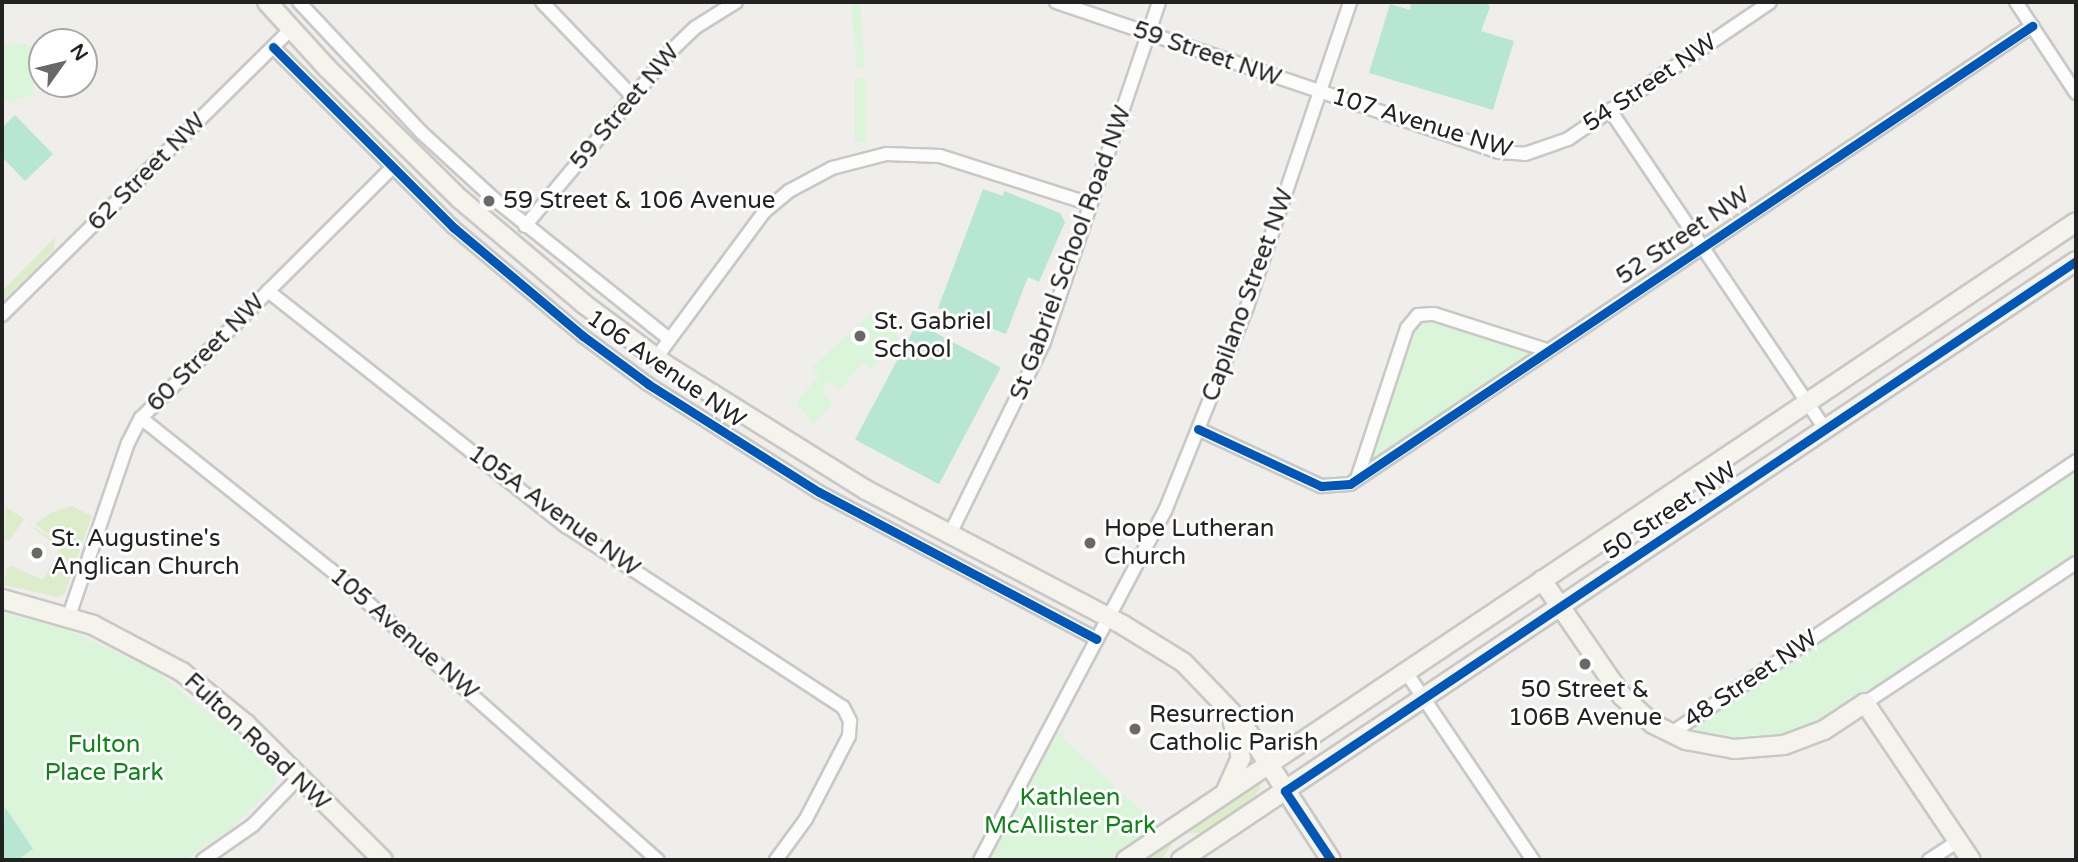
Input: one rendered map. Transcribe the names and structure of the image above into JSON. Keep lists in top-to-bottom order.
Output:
{
  "streets": {
    "street": [
      "59 Street NW",
      "54 Street NW",
      "107 Avenue NW",
      "62 Street NW",
      "52 Street NW",
      "St Gabriel School Road NW",
      "Capilano Street NW",
      "60 Street NW",
      "106 Avenue NW",
      "105A Avenue NW",
      "50 Street NW",
      "105 Avenue NW",
      "48 Street NW",
      "Fulton Road NW"
    ]
  },
  "crossings": [
    ["59 Street NW", "107 Avenue NW"],
    ["59 Street NW", "St Gabriel School Road NW"],
    ["59 Street NW", "Capilano Street NW"],
    ["59 Street NW", "106 Avenue NW"],
    ["54 Street NW", "107 Avenue NW"],
    ["107 Avenue NW", "Capilano Street NW"],
    ["62 Street NW", "106 Avenue NW"],
    ["St Gabriel School Road NW", "106 Avenue NW"],
    ["Capilano Street NW", "106 Avenue NW"],
    ["60 Street NW", "106 Avenue NW"],
    ["60 Street NW", "105A Avenue NW"],
    ["60 Street NW", "105 Avenue NW"],
    ["60 Street NW", "Fulton Road NW"],
    ["106 Avenue NW", "50 Street NW"]
  ],
  "parks": ["Fulton Place Park", "Kathleen McAllister Park"],
  "places": [
    "59 Street & 106 Avenue",
    "St. Gabriel School",
    "Hope Lutheran Church",
    "St. Augustine's Anglican Church",
    "50 Street & 106B Avenue",
    "Resurrection Catholic Parish"
  ],
  "north": "top right"
}
